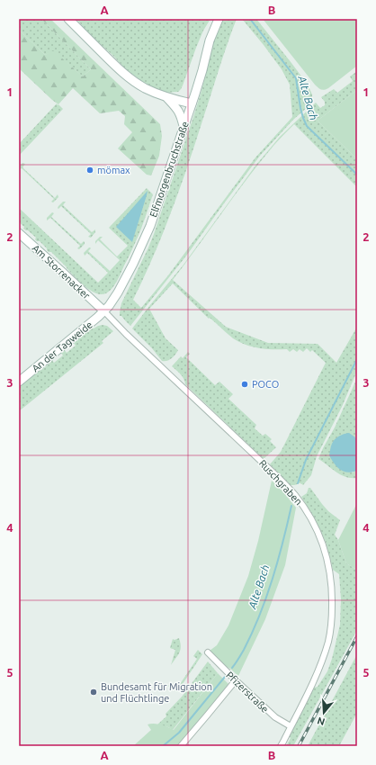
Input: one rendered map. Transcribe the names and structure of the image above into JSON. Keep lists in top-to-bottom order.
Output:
{
  "streets": {
    "main road": ["Elfmorgenbruchstraße", "Am Storrenacker", "An der Tagweide"],
    "street": ["Ruschgraben", "Pfizerstraße"]
  },
  "crossings": [
    ["Elfmorgenbruchstraße", "Am Storrenacker"],
    ["Elfmorgenbruchstraße", "An der Tagweide"],
    ["Elfmorgenbruchstraße", "Ruschgraben"],
    ["Am Storrenacker", "An der Tagweide"],
    ["Am Storrenacker", "Ruschgraben"],
    ["An der Tagweide", "Ruschgraben"],
    ["Ruschgraben", "Pfizerstraße"]
  ],
  "water": ["Alte Bach"],
  "places": ["mömax", "POCO", "Bundesamt für Migration und Flüchtlinge"],
  "north": "bottom",
  "grid": {
    "columns": ["A", "B"],
    "rows": [
      "1",
      "2",
      "3",
      "4",
      "5"
    ]
  }
}
